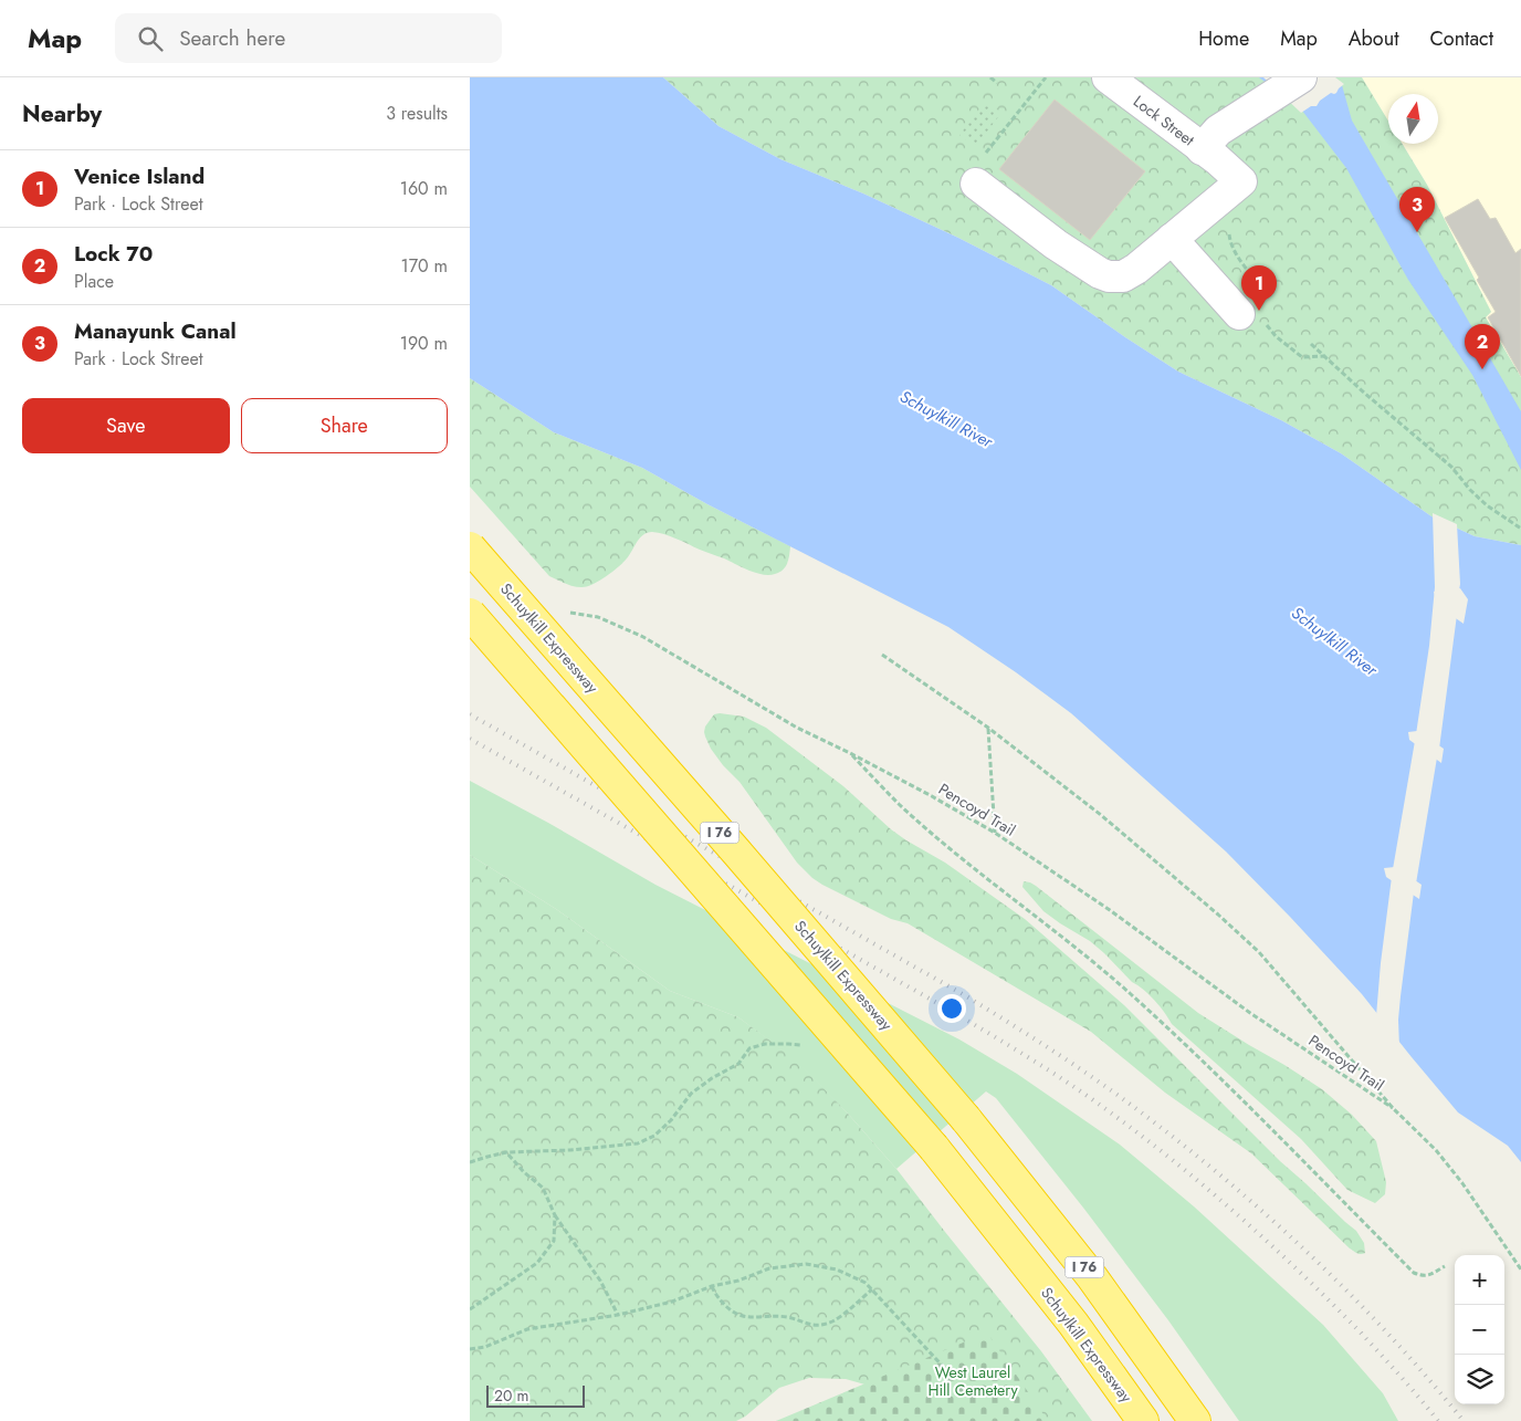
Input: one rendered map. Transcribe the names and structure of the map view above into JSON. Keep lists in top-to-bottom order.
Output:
{
  "streets": {
    "highway": ["Schuylkill Expressway", "I 76"],
    "street": ["Lock Street"],
    "path": ["Pencoyd Trail"]
  },
  "water": ["Schuylkill River"],
  "parks": ["West Laurel Hill Cemetery"],
  "scale_bar": "20 m",
  "north": "top",
  "page": {
    "header": "Map",
    "search": "Search here",
    "nav": [
      "Home",
      "Map",
      "About",
      "Contact"
    ],
    "heading": ["Nearby", "3 results"],
    "list": [
      {
        "mark": "1",
        "name": "Venice Island",
        "note": "Park · Lock Street",
        "value": "160 m"
      },
      {
        "mark": "2",
        "name": "Lock 70",
        "note": "Place",
        "value": "170 m"
      },
      {
        "mark": "3",
        "name": "Manayunk Canal",
        "note": "Park · Lock Street",
        "value": "190 m"
      }
    ],
    "pins": ["3", "1", "2"],
    "buttons": ["Save", "Share"],
    "map_buttons": ["+", "−"],
    "scale": "20 m"
  }
}
